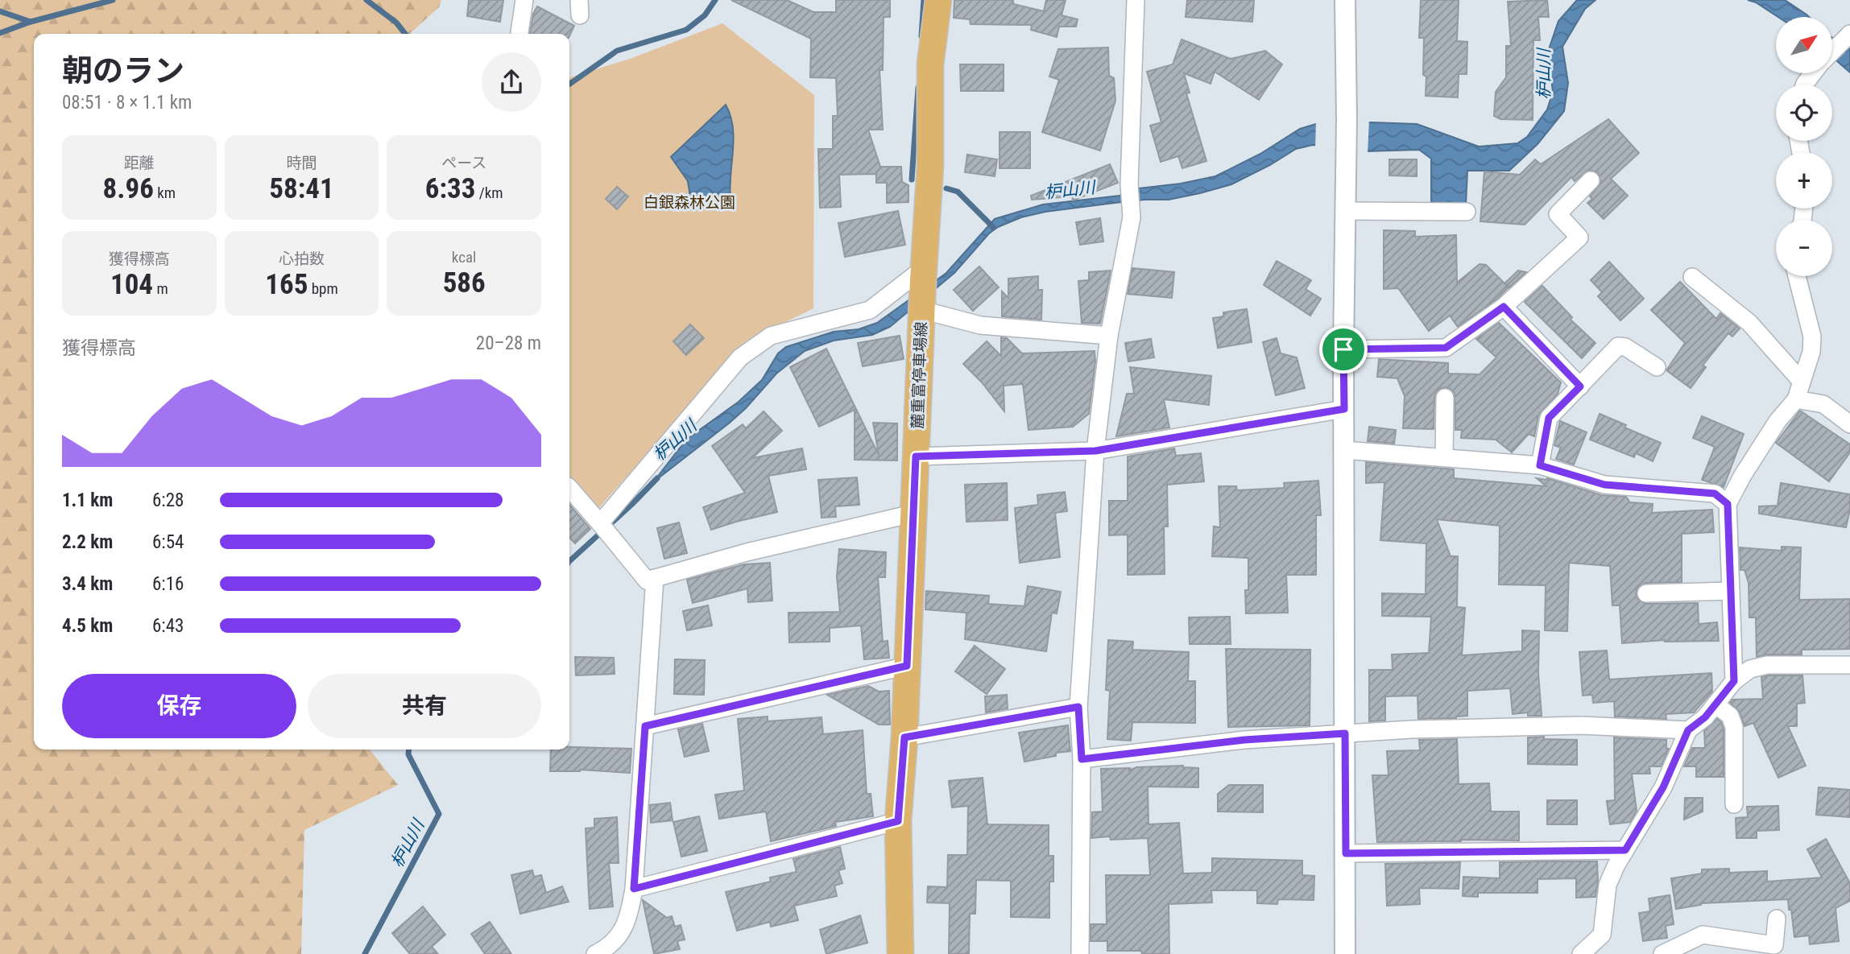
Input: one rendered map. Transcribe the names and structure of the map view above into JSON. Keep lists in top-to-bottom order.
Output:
{
  "streets": {
    "main road": ["麓重富停車場線"]
  },
  "water": ["枦山川"],
  "parks": ["白銀森林公園"],
  "north": "top right",
  "page": {
    "map_buttons": ["+", "−"],
    "heading": ["朝のラン", "08:51 · 8 × 1.1 km"],
    "stats": [
      ["距離", "8.96 km"],
      ["時間", "58:41"],
      ["ペース", "6:33 /km"],
      ["獲得標高", "104 m"],
      ["心拍数", "165 bpm"],
      ["kcal", "586"]
    ],
    "chart": ["獲得標高", "20–28 m"],
    "list": [
      {
        "name": "1.1 km",
        "note": "6:28"
      },
      {
        "name": "2.2 km",
        "note": "6:54"
      },
      {
        "name": "3.4 km",
        "note": "6:16"
      },
      {
        "name": "4.5 km",
        "note": "6:43"
      }
    ],
    "buttons": ["保存", "共有"]
  }
}
